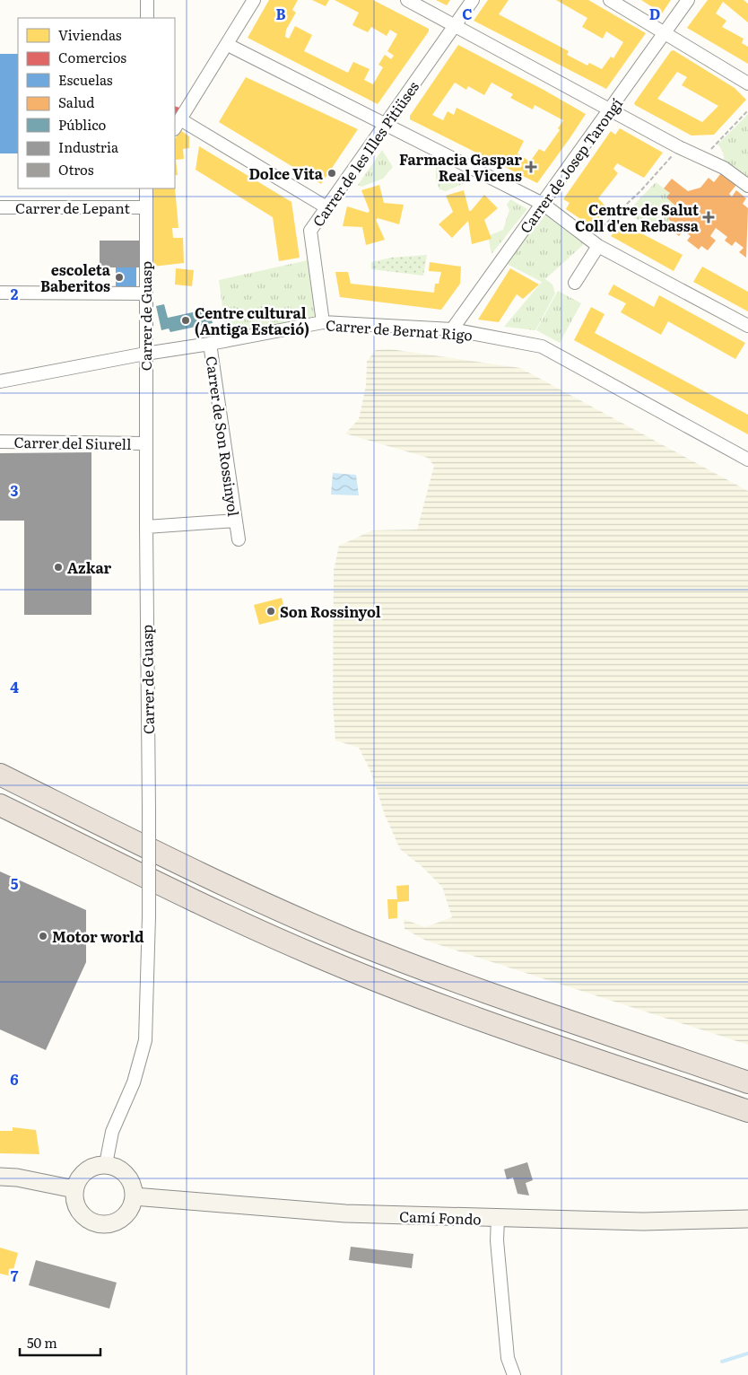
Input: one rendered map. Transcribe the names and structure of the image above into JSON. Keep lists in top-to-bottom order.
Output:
{
  "streets": {
    "street": [
      "Carrer de les Illes Pitiüses",
      "Carrer de Josep Tarongí",
      "Carrer de Lepant",
      "Carrer de Guasp",
      "Carrer de Bernat Rigo",
      "Carrer de Son Rossinyol",
      "Carrer del Siurell",
      "Camí Fondo"
    ]
  },
  "crossings": [
    ["Carrer de les Illes Pitiüses", "Carrer de Bernat Rigo"],
    ["Carrer de Josep Tarongí", "Carrer de Bernat Rigo"],
    ["Carrer de Lepant", "Carrer de Guasp"],
    ["Carrer de Guasp", "Carrer de Son Rossinyol"],
    ["Carrer de Guasp", "Carrer del Siurell"],
    ["Carrer de Guasp", "Camí Fondo"],
    ["Carrer de Bernat Rigo", "Carrer de Son Rossinyol"]
  ],
  "places": {
    "health": ["Farmacia Gaspar Real Vicens", "Centre de Salut Coll d'en Rebassa"],
    "other": [
      "Dolce Vita",
      "escoleta Baberitos",
      "Centre cultural (Antiga Estació)",
      "Azkar",
      "Son Rossinyol",
      "Motor world"
    ]
  },
  "legend": [
    "Viviendas",
    "Comercios",
    "Escuelas",
    "Salud",
    "Público",
    "Industria",
    "Otros"
  ],
  "scale_bar": "50 m",
  "grid": {
    "columns": ["B", "C", "D"],
    "rows": [
      "2",
      "3",
      "4",
      "5",
      "6",
      "7"
    ]
  }
}
